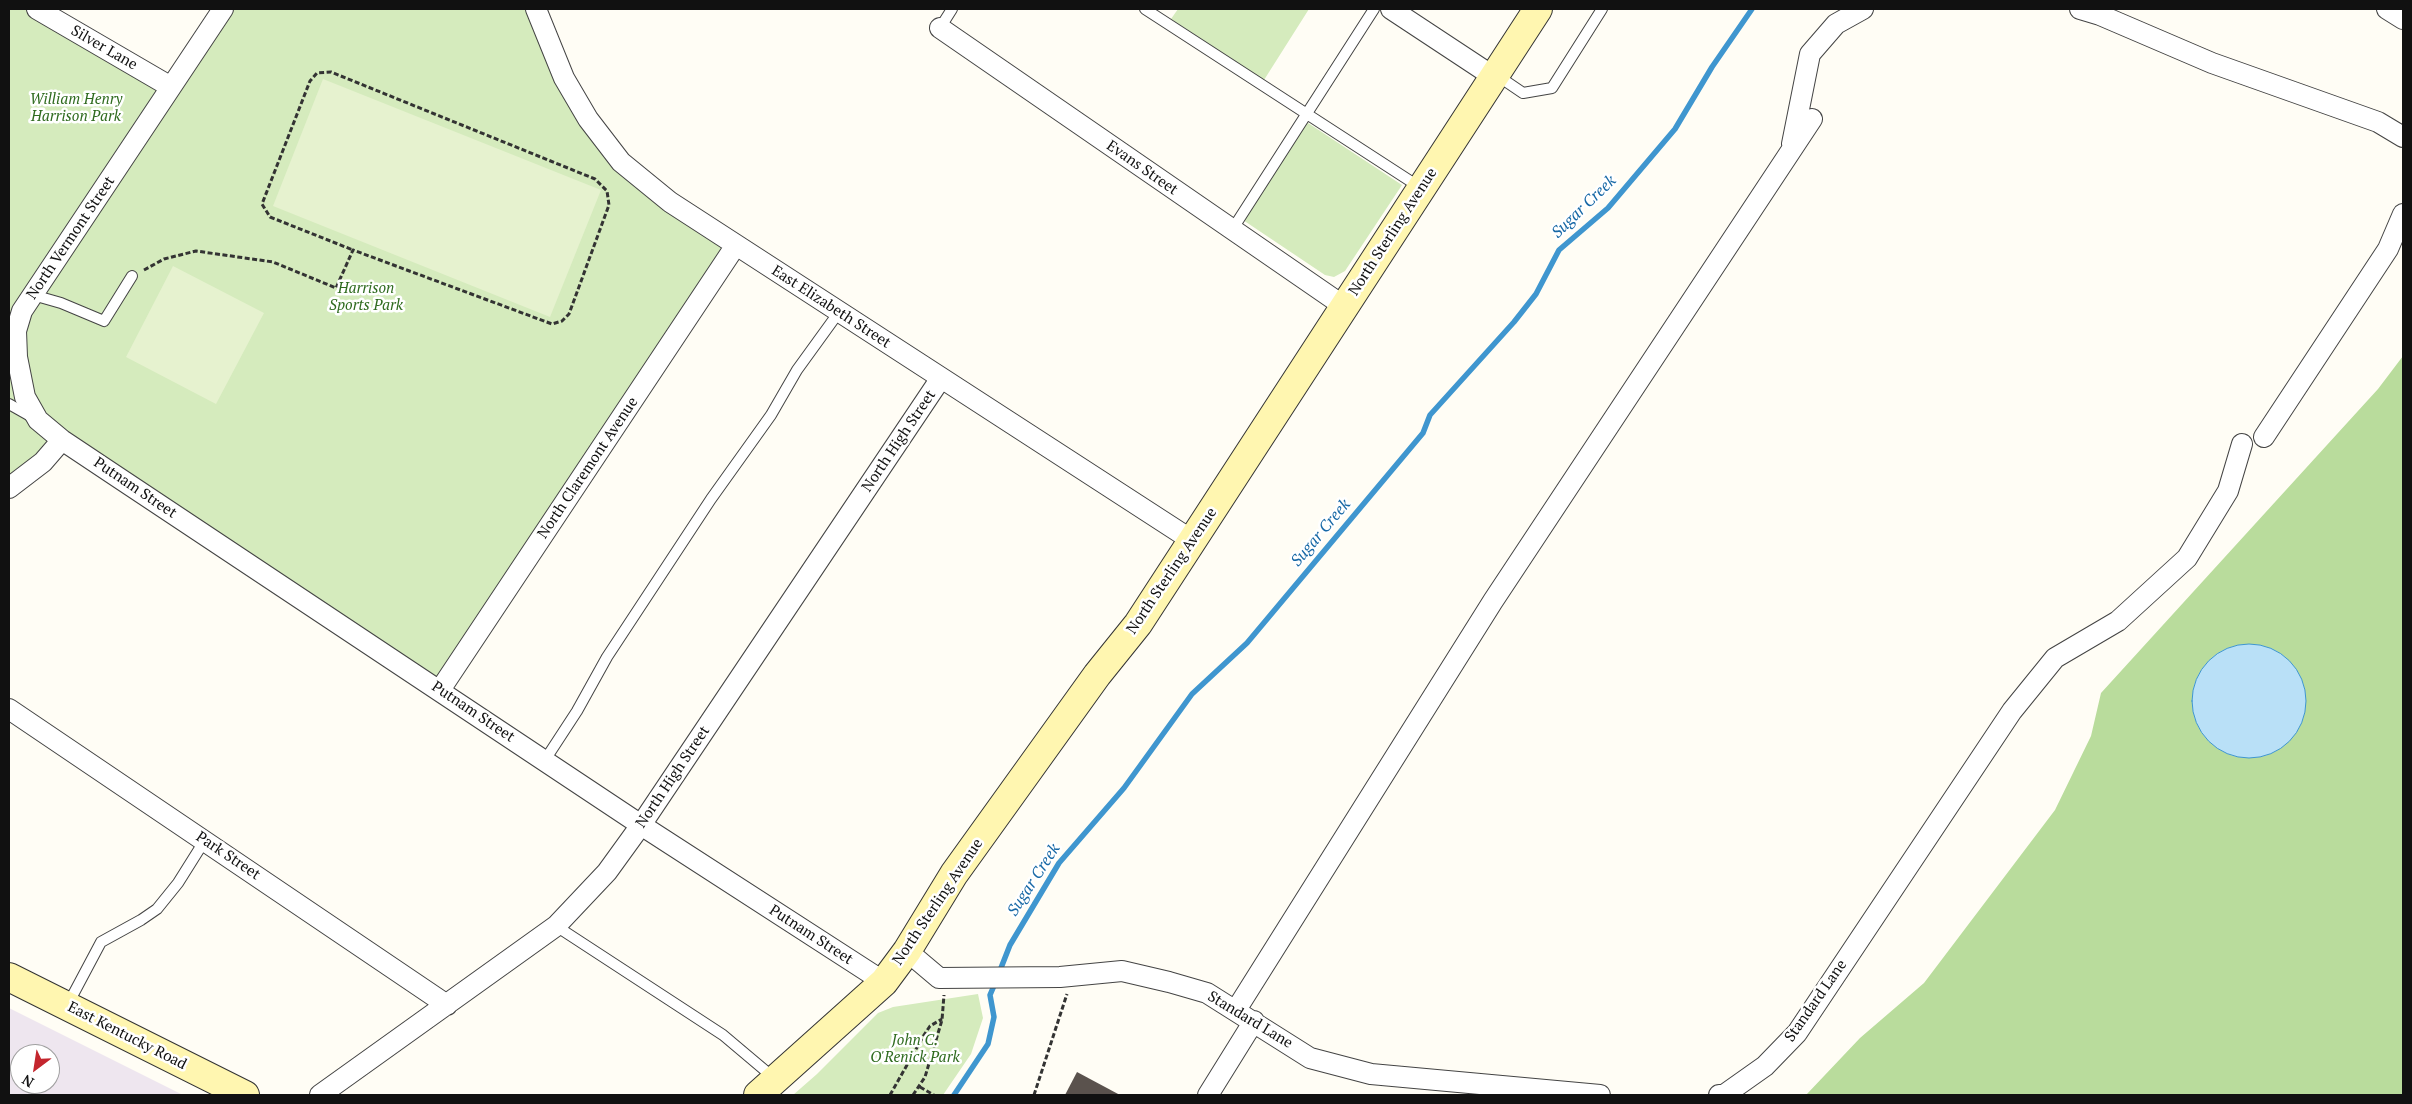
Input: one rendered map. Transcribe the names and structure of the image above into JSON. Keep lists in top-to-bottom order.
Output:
{
  "streets": {
    "main road": ["North Sterling Avenue", "East Kentucky Road"],
    "street": [
      "Silver Lane",
      "Evans Street",
      "North Vermont Street",
      "East Elizabeth Street",
      "North High Street",
      "North Claremont Avenue",
      "Putnam Street",
      "Park Street",
      "Standard Lane"
    ]
  },
  "crossings": [
    ["Silver Lane", "North Vermont Street"],
    ["Evans Street", "North Sterling Avenue"],
    ["North Sterling Avenue", "East Elizabeth Street"],
    ["North Sterling Avenue", "Putnam Street"],
    ["North Sterling Avenue", "Standard Lane"],
    ["North Vermont Street", "Putnam Street"],
    ["East Elizabeth Street", "North High Street"],
    ["East Elizabeth Street", "North Claremont Avenue"],
    ["North High Street", "Putnam Street"],
    ["North High Street", "Park Street"],
    ["North Claremont Avenue", "Putnam Street"]
  ],
  "water": ["Sugar Creek"],
  "parks": ["William Henry Harrison Park", "Harrison Sports Park", "John C. O'Renick Park"],
  "north": "bottom left"
}
